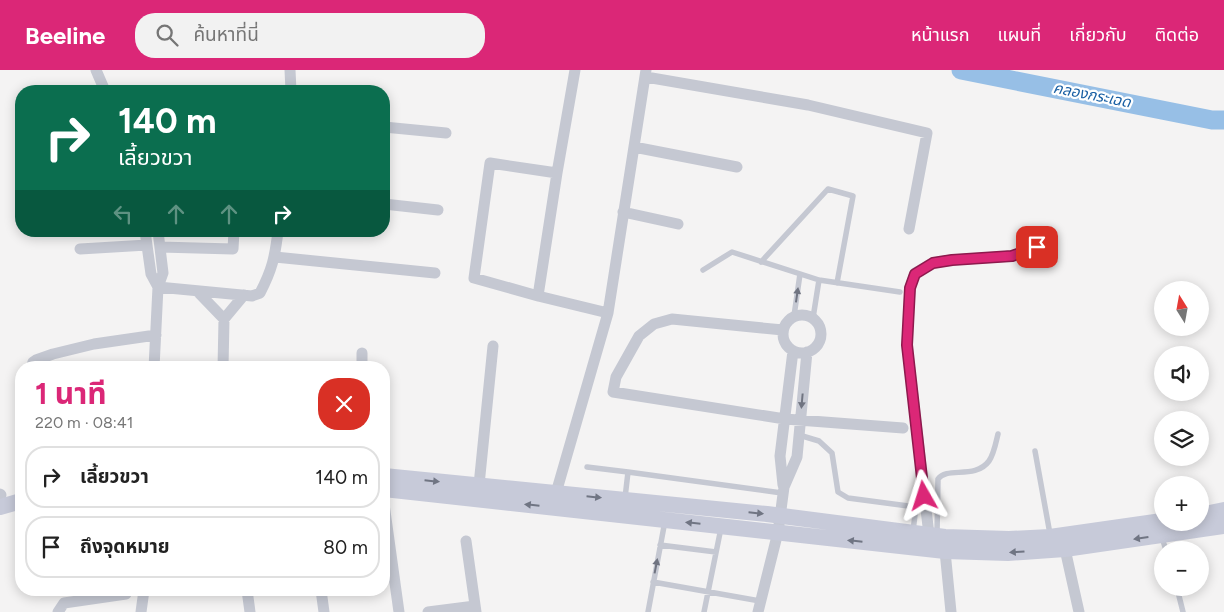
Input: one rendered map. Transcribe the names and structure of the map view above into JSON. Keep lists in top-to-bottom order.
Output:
{
  "water": ["คลองกระเฉด"],
  "north": "top",
  "page": {
    "header": "Beeline",
    "search": "ค้นหาที่นี่",
    "nav": [
      "หน้าแรก",
      "แผนที่",
      "เกี่ยวกับ",
      "ติดต่อ"
    ],
    "turn": ["140 m", "เลี้ยวขวา"],
    "map_buttons": ["+", "−"],
    "heading": ["1 นาที", "220 m · 08:41"],
    "list": [
      {
        "name": "เลี้ยวขวา",
        "value": "140 m"
      },
      {
        "name": "ถึงจุดหมาย",
        "value": "80 m"
      }
    ]
  }
}
